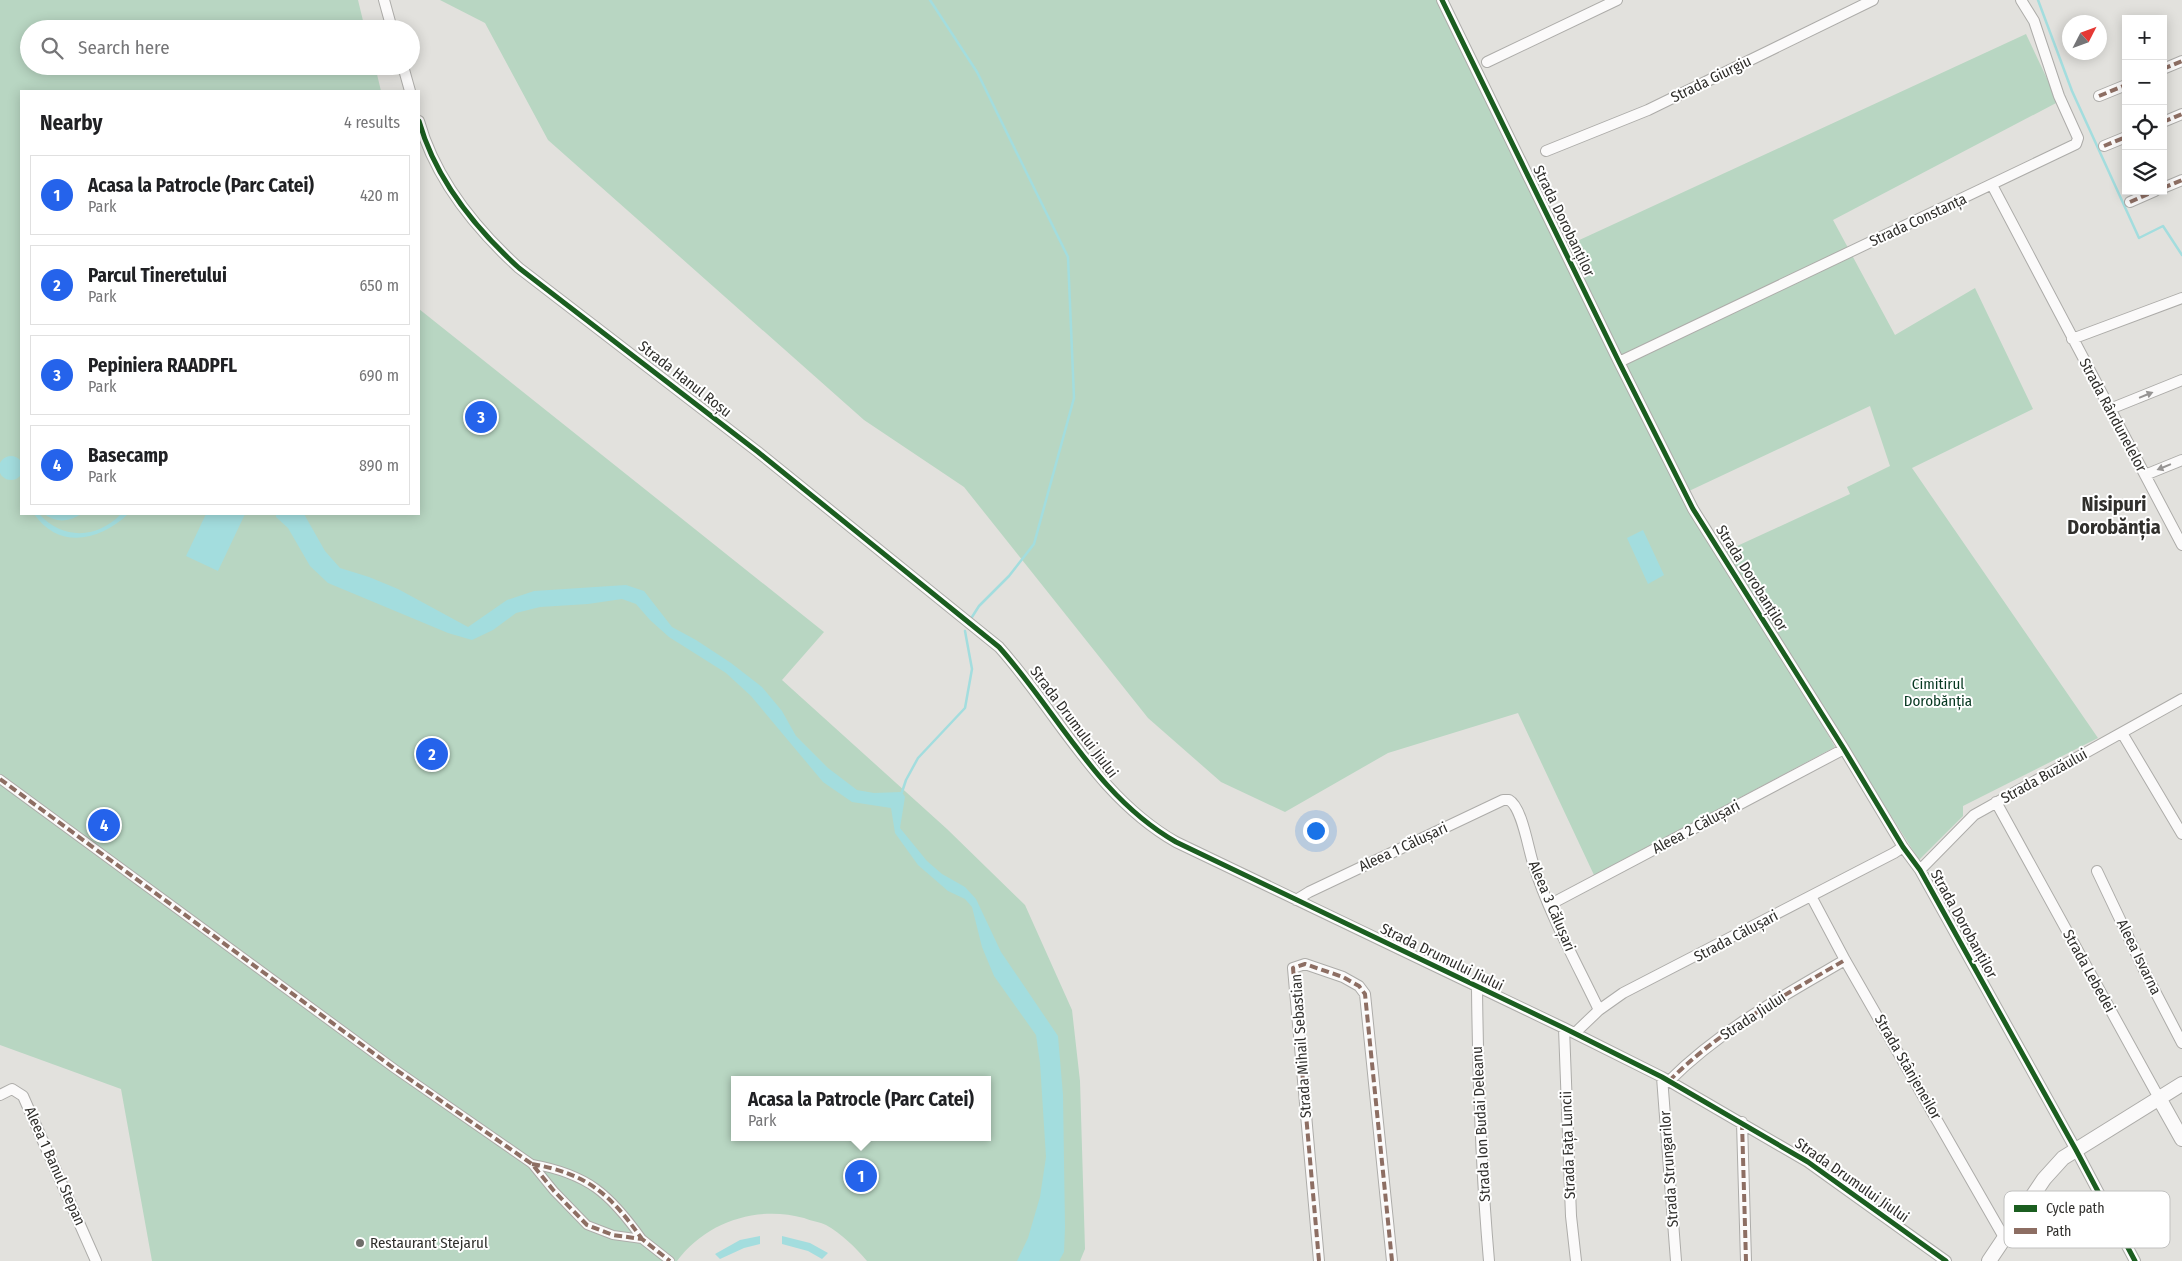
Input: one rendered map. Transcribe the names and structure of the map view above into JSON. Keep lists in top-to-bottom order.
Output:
{
  "streets": {
    "street": [
      "Strada Giurgiu",
      "Strada Constanța",
      "Strada Dorobanților",
      "Strada Hanul Roșu",
      "Strada Rândunelelor",
      "Strada Drumului Jiului",
      "Strada Buzăului",
      "Aleea 2 Călușari",
      "Aleea 1 Călușari",
      "Aleea 3 Călușari",
      "Strada Călușari",
      "Aleea Isvarna",
      "Strada Lebedei",
      "Strada Jiului",
      "Strada Mihail Sebastian",
      "Strada Stânjeneilor",
      "Strada Ion Budai Deleanu",
      "Strada Fața Luncii",
      "Aleea 1 Banul Stepan",
      "Strada Strungarilor"
    ]
  },
  "crossings": [
    ["Strada Constanța", "Strada Dorobanților"],
    ["Strada Constanța", "Strada Rândunelelor"],
    ["Strada Dorobanților", "Strada Buzăului"],
    ["Strada Dorobanților", "Aleea 2 Călușari"],
    ["Strada Dorobanților", "Strada Călușari"],
    ["Strada Hanul Roșu", "Strada Drumului Jiului"],
    ["Strada Drumului Jiului", "Aleea 1 Călușari"],
    ["Strada Drumului Jiului", "Strada Călușari"],
    ["Strada Drumului Jiului", "Strada Jiului"],
    ["Strada Drumului Jiului", "Strada Ion Budai Deleanu"],
    ["Strada Drumului Jiului", "Strada Fața Luncii"],
    ["Strada Drumului Jiului", "Strada Strungarilor"],
    ["Strada Buzăului", "Strada Lebedei"],
    ["Aleea 2 Călușari", "Aleea 3 Călușari"],
    ["Aleea 1 Călușari", "Aleea 3 Călușari"],
    ["Aleea 3 Călușari", "Strada Călușari"],
    ["Strada Călușari", "Strada Stânjeneilor"],
    ["Strada Jiului", "Strada Stânjeneilor"],
    ["Strada Jiului", "Strada Strungarilor"]
  ],
  "districts": ["Nisipuri Dorobănția"],
  "parks": ["Cimitirul Dorobănția"],
  "places": ["Restaurant Stejarul"],
  "legend": ["Cycle path", "Path"],
  "north": "top right",
  "page": {
    "map_buttons": ["+", "−"],
    "search": "Search here",
    "heading": ["Nearby", "4 results"],
    "list": [
      {
        "mark": "1",
        "name": "Acasa la Patrocle (Parc Catei)",
        "note": "Park",
        "value": "420 m"
      },
      {
        "mark": "2",
        "name": "Parcul Tineretului",
        "note": "Park",
        "value": "650 m"
      },
      {
        "mark": "3",
        "name": "Pepiniera RAADPFL",
        "note": "Park",
        "value": "690 m"
      },
      {
        "mark": "4",
        "name": "Basecamp",
        "note": "Park",
        "value": "890 m"
      }
    ],
    "pins": [
      "3",
      "2",
      "4",
      "1"
    ],
    "popup": ["Acasa la Patrocle (Parc Catei)", "Park"]
  }
}
